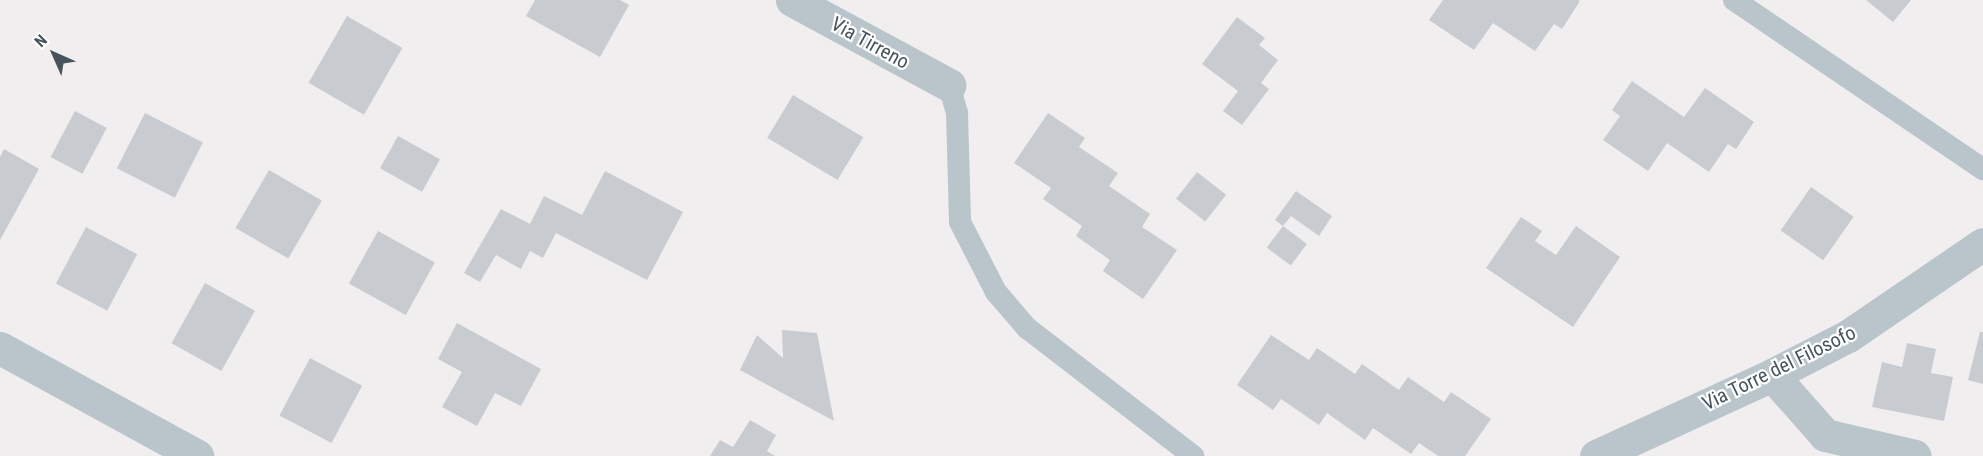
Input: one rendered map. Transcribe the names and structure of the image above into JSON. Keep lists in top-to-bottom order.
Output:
{
  "streets": {
    "street": ["Via Tirreno", "Via Torre del Filosofo"]
  },
  "north": "top left"
}
